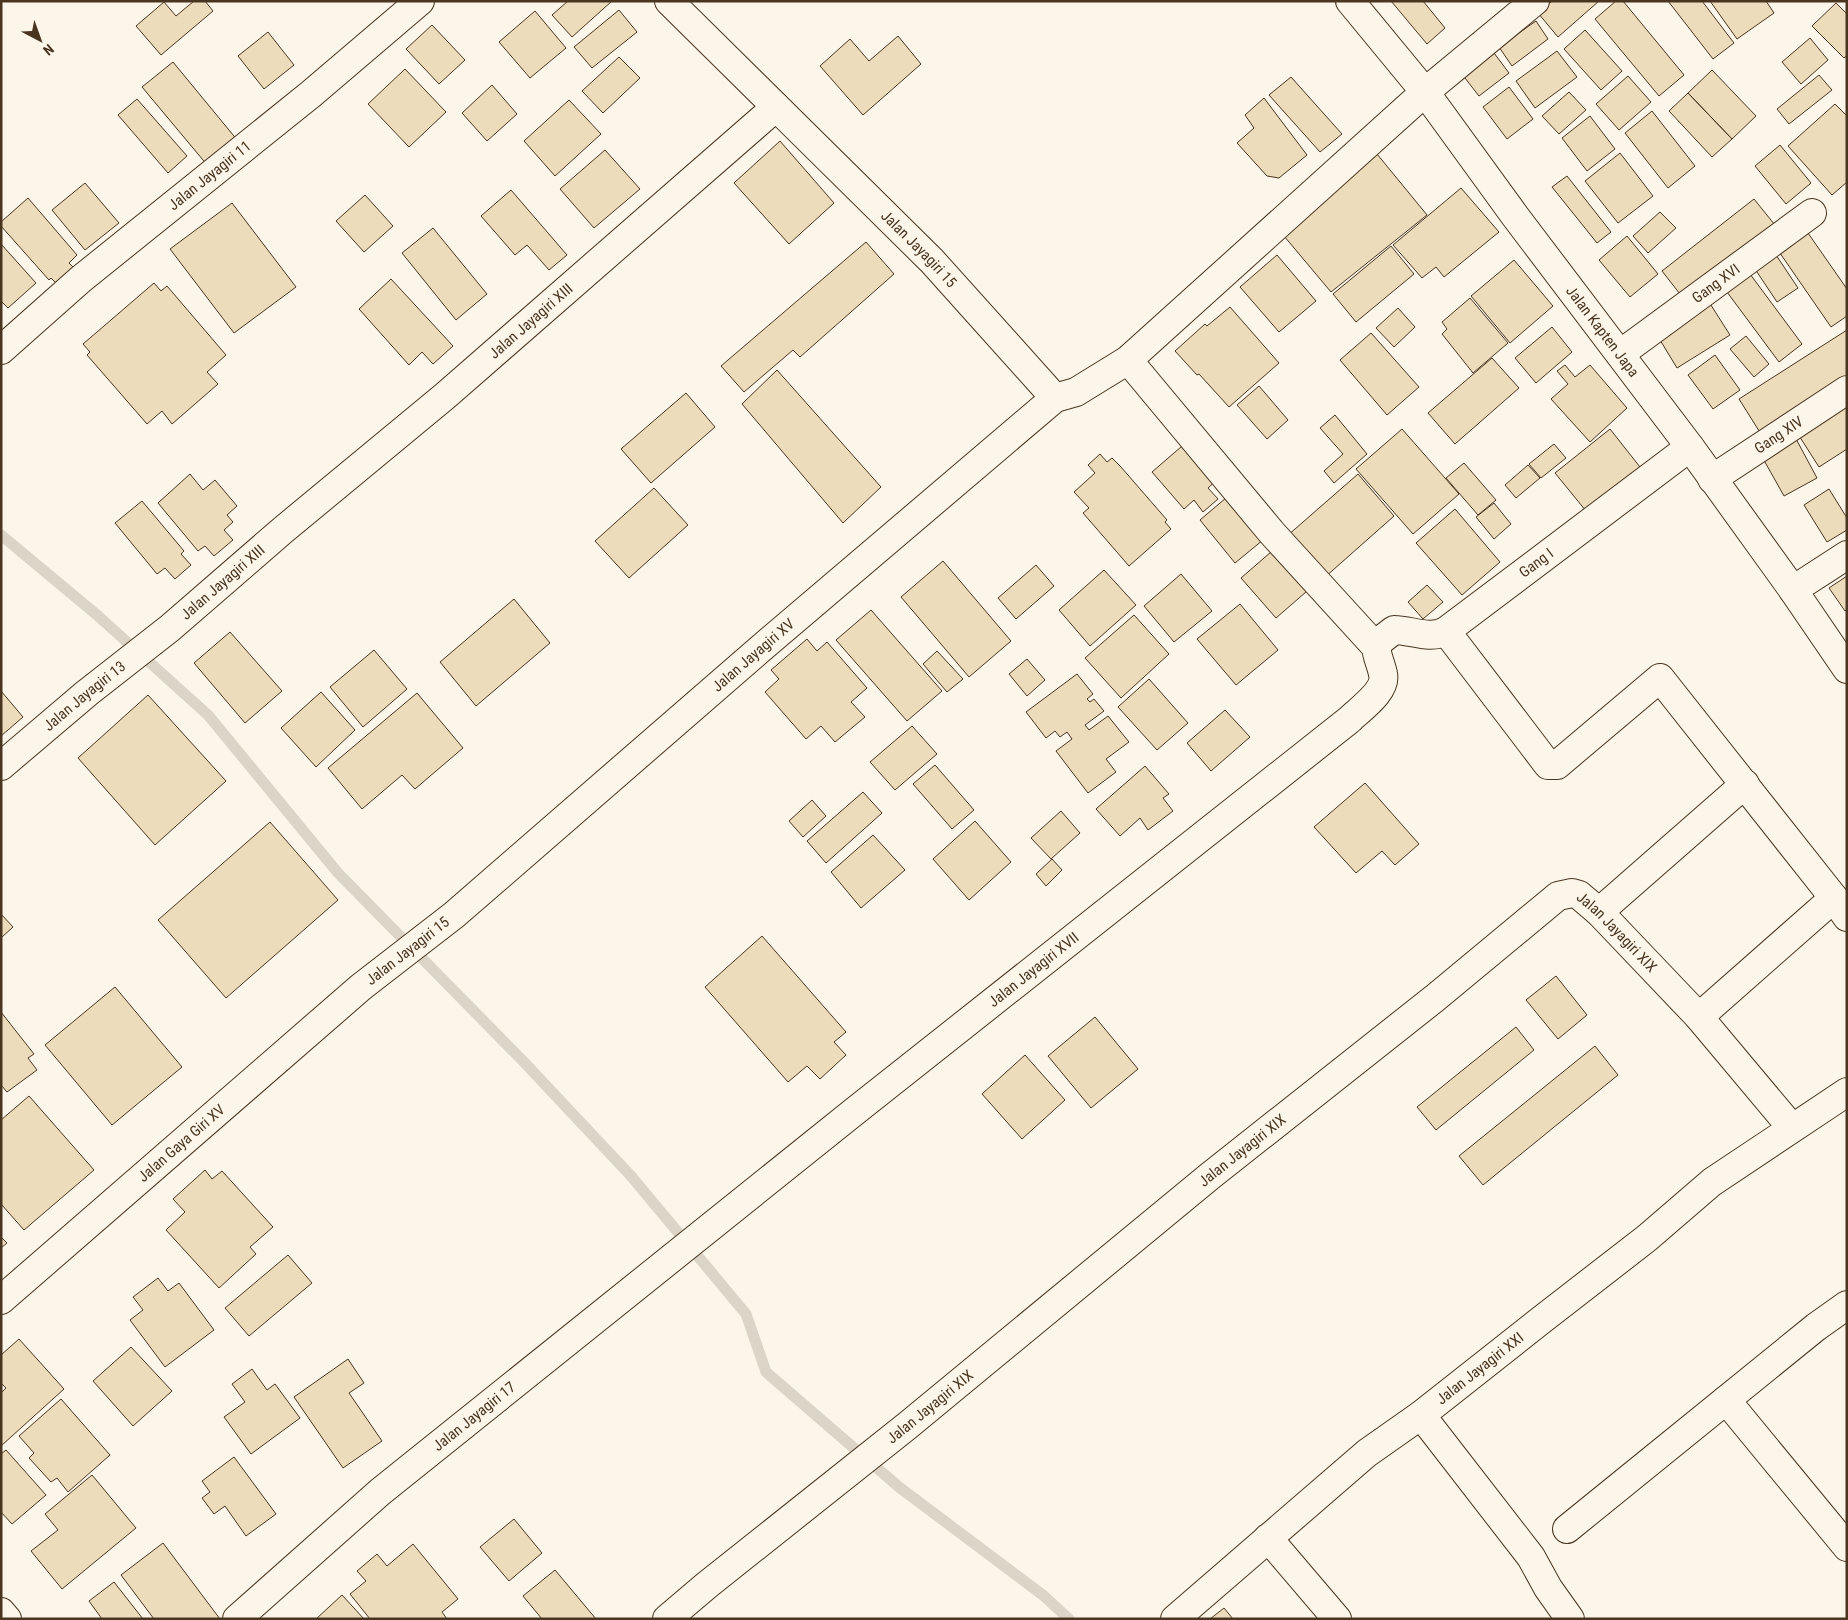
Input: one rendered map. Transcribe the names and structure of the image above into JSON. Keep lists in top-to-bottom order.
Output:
{
  "streets": {
    "street": [
      "Jalan Jayagiri 11",
      "Jalan Jayagiri 15",
      "Gang XVI",
      "Jalan Jayagiri XIII",
      "Jalan Kapten Japa",
      "Gang XIV",
      "Gang I",
      "Jalan Jayagiri XV",
      "Jalan Jayagiri 13",
      "Jalan Jayagiri XIX",
      "Jalan Jayagiri XVII",
      "Jalan Gaya Giri XV",
      "Jalan Jayagiri XXI",
      "Jalan Jayagiri 17"
    ]
  },
  "crossings": [
    ["Jalan Jayagiri 15", "Jalan Jayagiri XIII"],
    ["Jalan Jayagiri 15", "Jalan Jayagiri XV"],
    ["Jalan Jayagiri 15", "Jalan Gaya Giri XV"],
    ["Gang XVI", "Jalan Kapten Japa"],
    ["Jalan Jayagiri XIII", "Jalan Jayagiri 13"],
    ["Jalan Kapten Japa", "Gang XIV"],
    ["Jalan Kapten Japa", "Gang I"],
    ["Jalan Jayagiri XIX", "Jalan Jayagiri XXI"],
    ["Jalan Jayagiri XVII", "Jalan Jayagiri 17"]
  ],
  "north": "bottom right"
}
